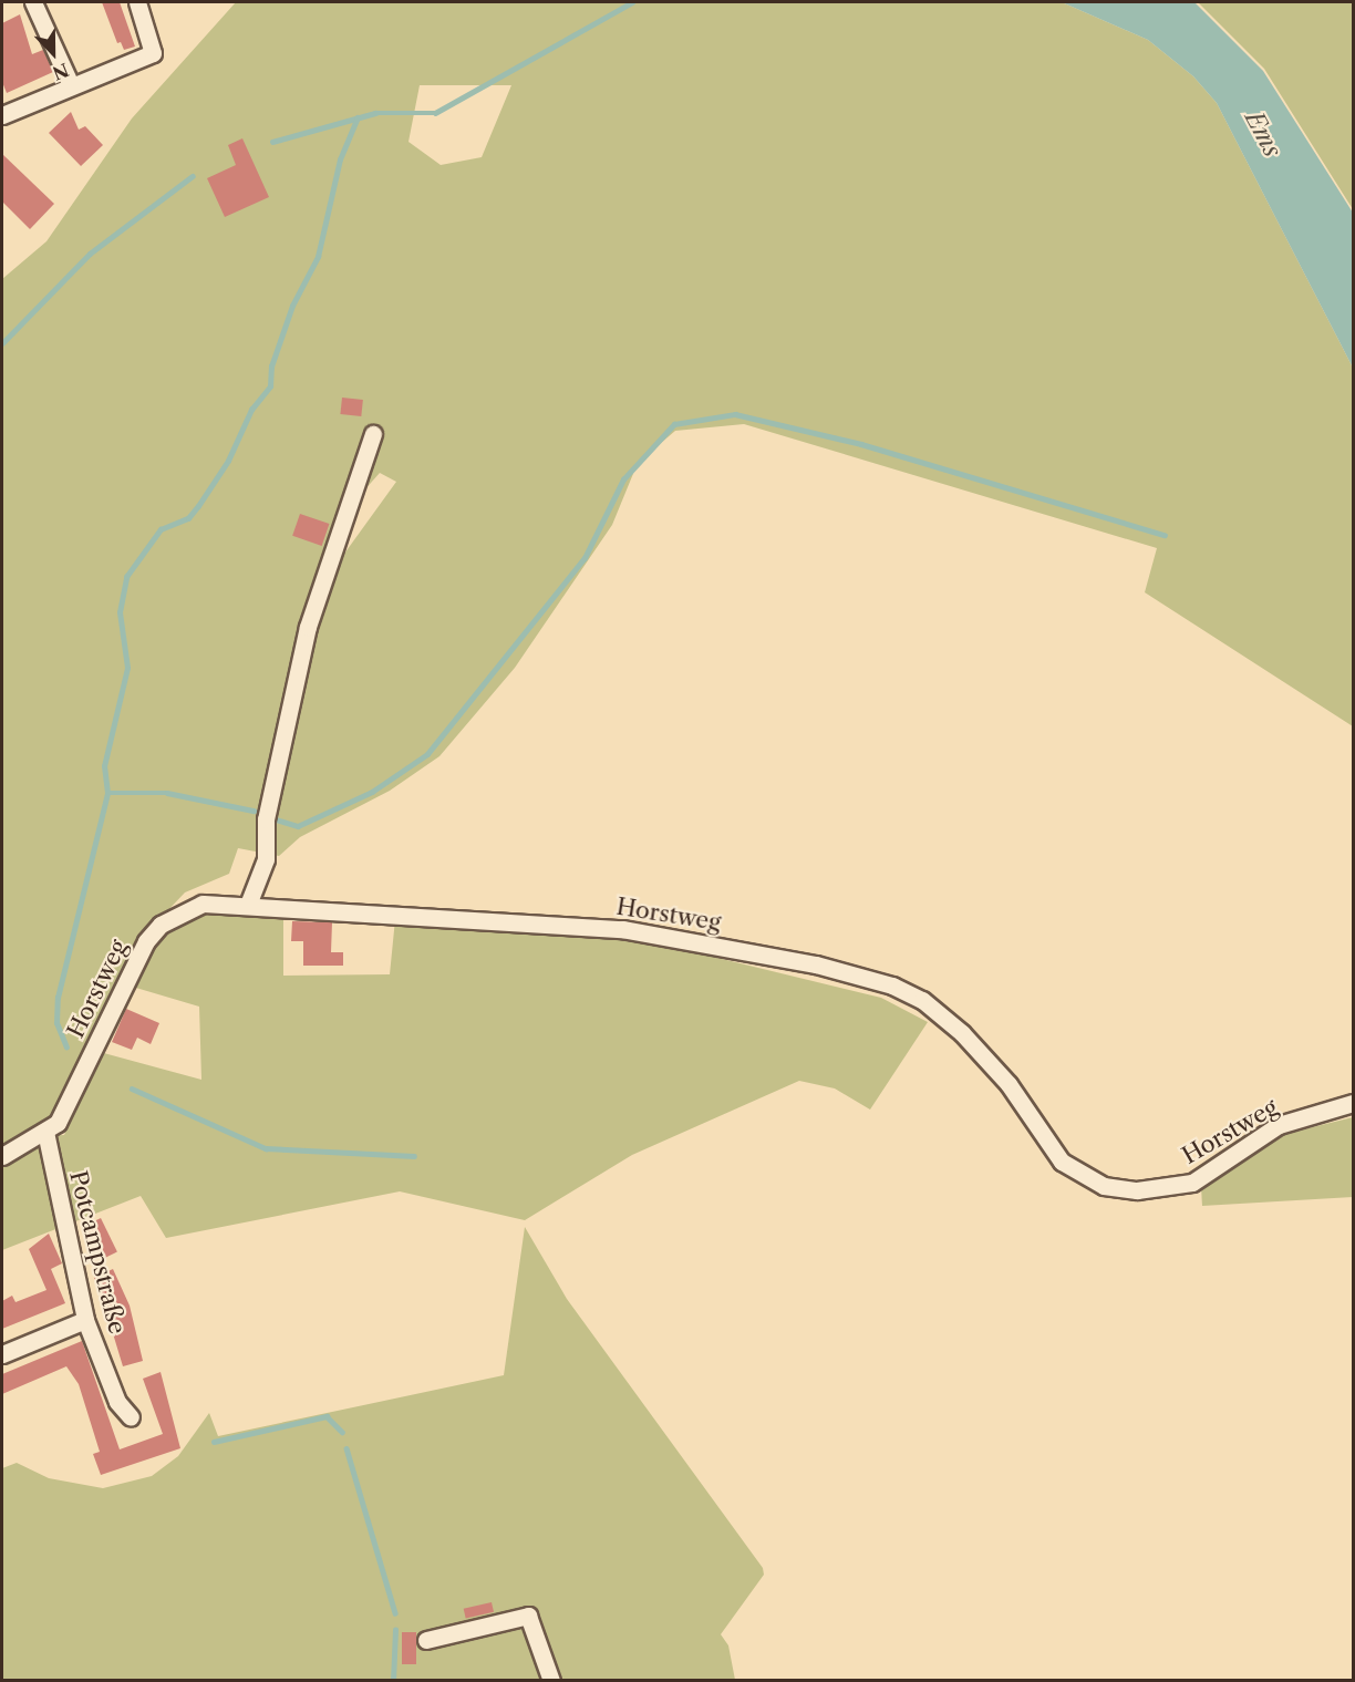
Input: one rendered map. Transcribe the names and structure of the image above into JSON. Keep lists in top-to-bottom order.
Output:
{
  "streets": {
    "street": ["Horstweg", "Potcampstraße"]
  },
  "crossings": [
    ["Horstweg", "Potcampstraße"]
  ],
  "water": ["Ems"],
  "north": "bottom"
}
